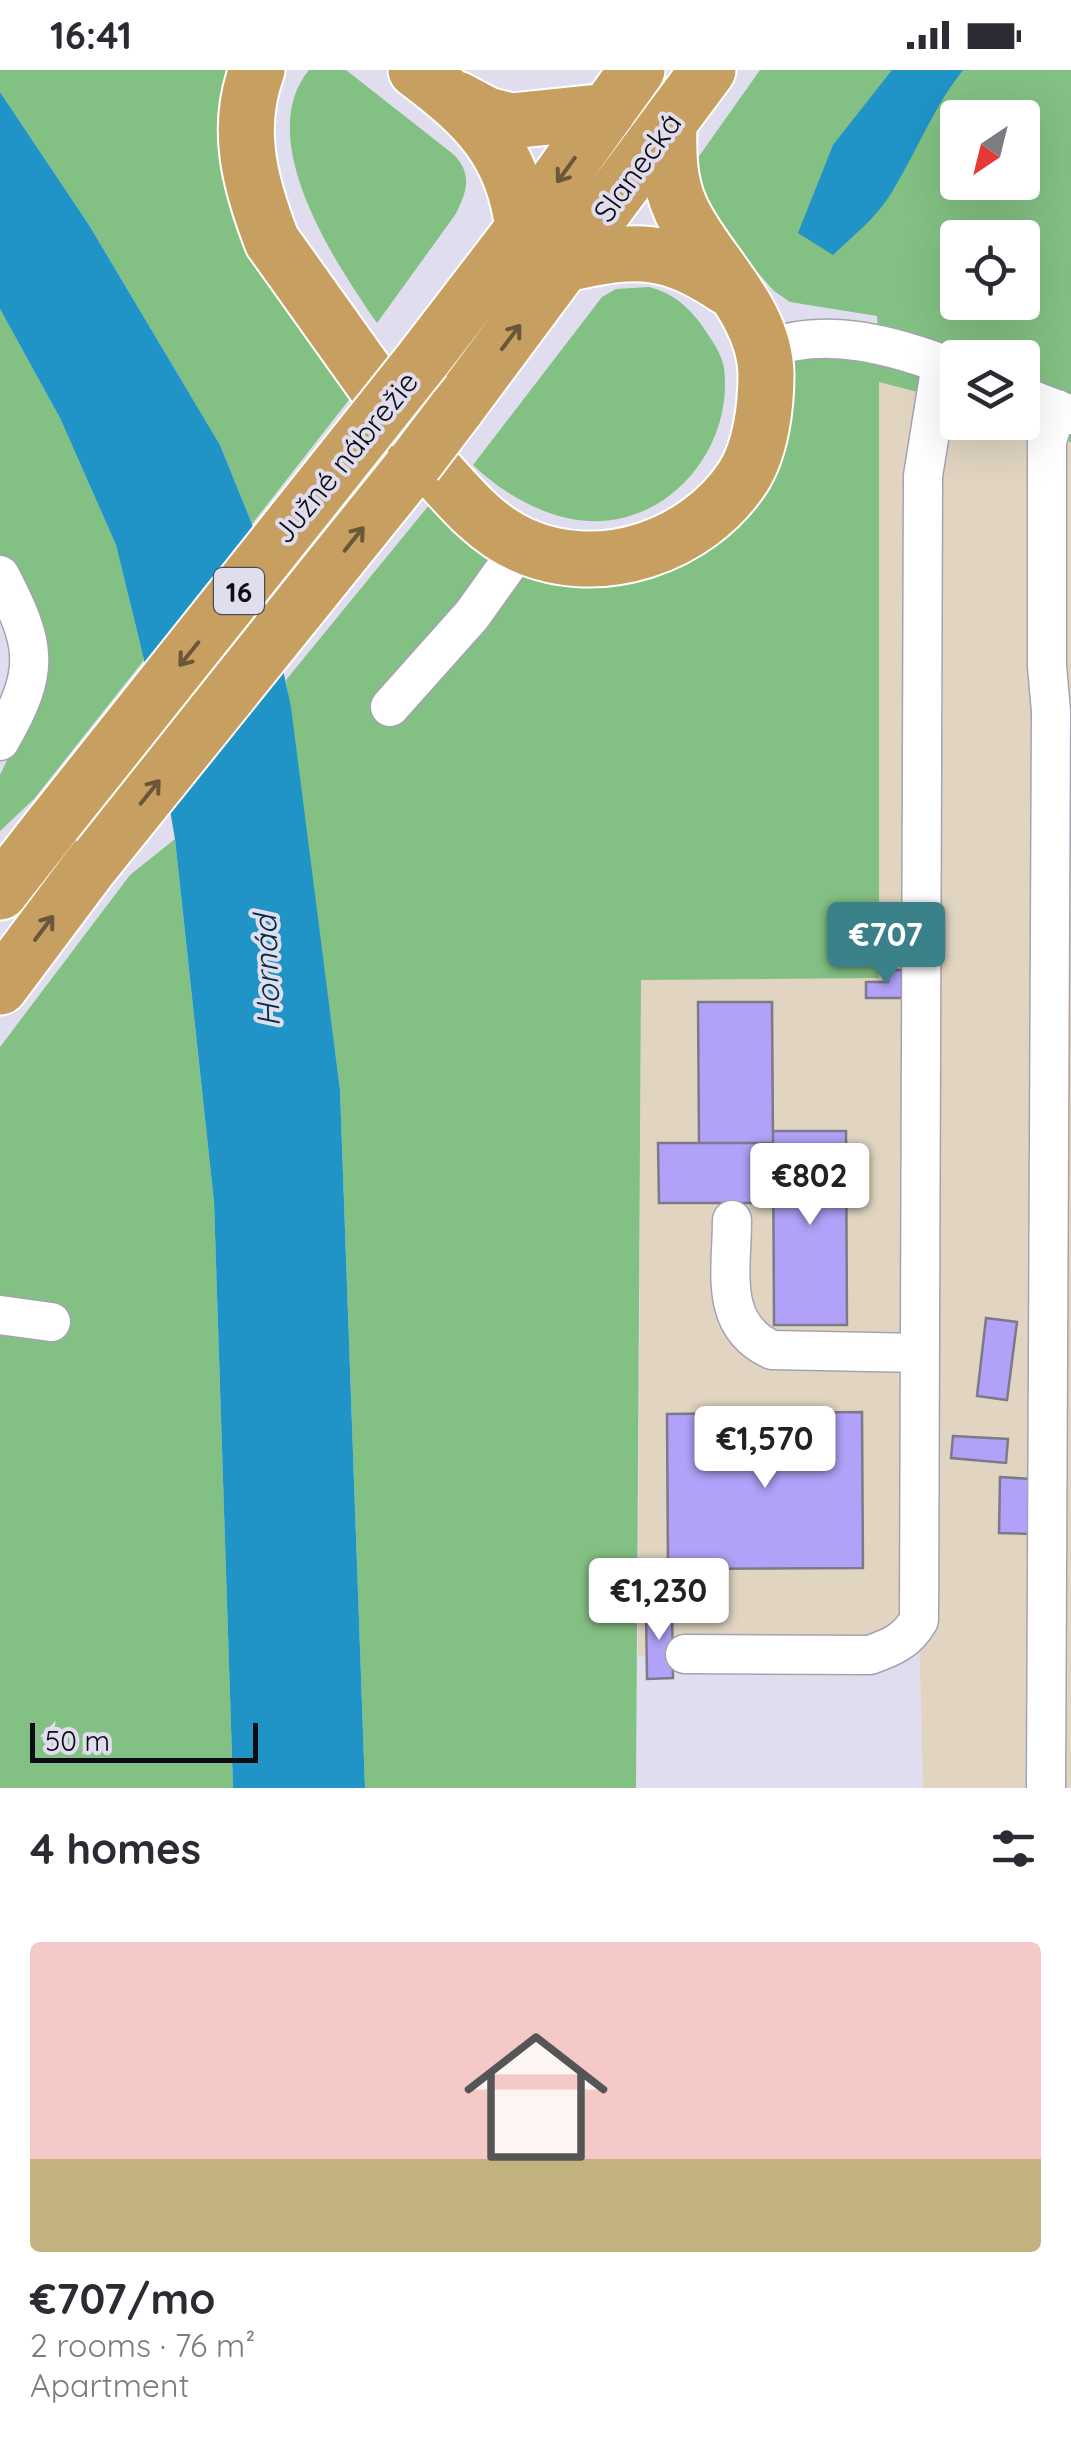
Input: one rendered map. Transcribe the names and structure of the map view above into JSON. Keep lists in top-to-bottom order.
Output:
{
  "streets": {
    "highway": ["Slanecká", "Južné nábrežie", "16"]
  },
  "crossings": [
    ["Slanecká", "Južné nábrežie"]
  ],
  "water": ["Hornád"],
  "scale_bar": "50 m",
  "north": "bottom left",
  "page": {
    "status": "16:41",
    "price": [
      "€707",
      "€802",
      "€1,570",
      "€1,230"
    ],
    "scale": "50 m",
    "heading": "4 homes",
    "list": [
      {
        "name": "€707/mo",
        "note": "2 rooms · 76 m² · Apartment"
      }
    ]
  }
}
